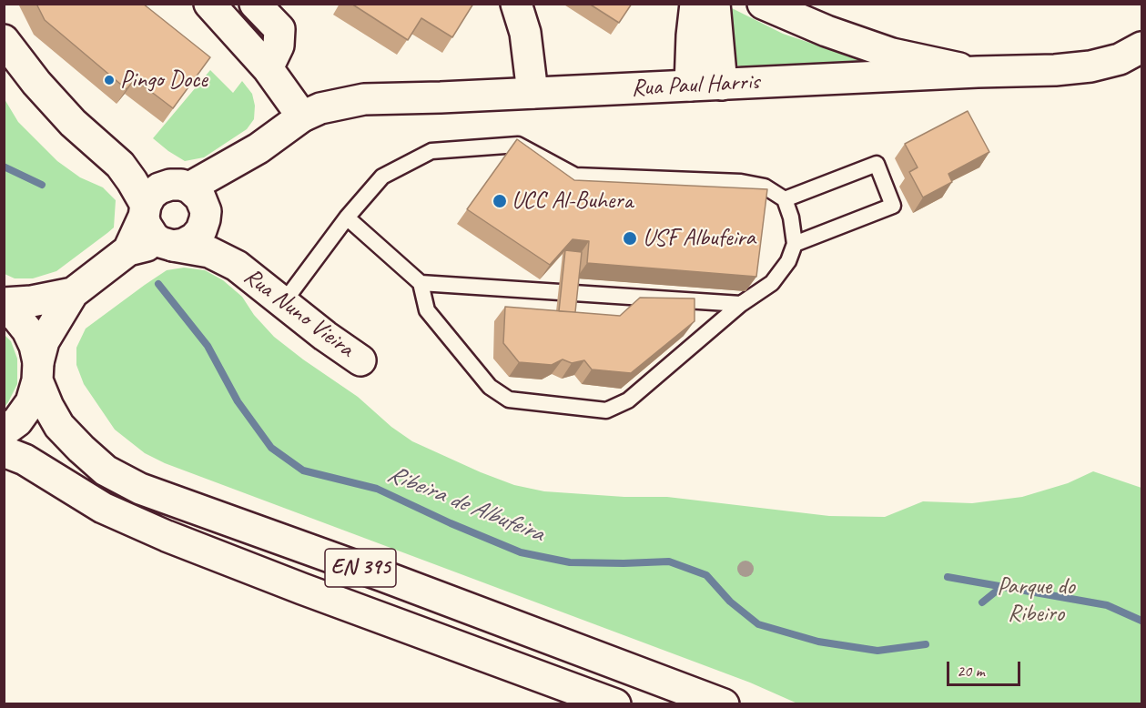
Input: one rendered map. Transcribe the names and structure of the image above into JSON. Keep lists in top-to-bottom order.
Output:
{
  "streets": {
    "street": ["Rua Paul Harris", "Rua Nuno Vieira", "EN 395"]
  },
  "water": ["Ribeira de Albufeira"],
  "parks": ["Parque do Ribeiro"],
  "places": ["Pingo Doce", "UCC Al-Buhera", "USF Albufeira"],
  "scale_bar": "20 m"
}
